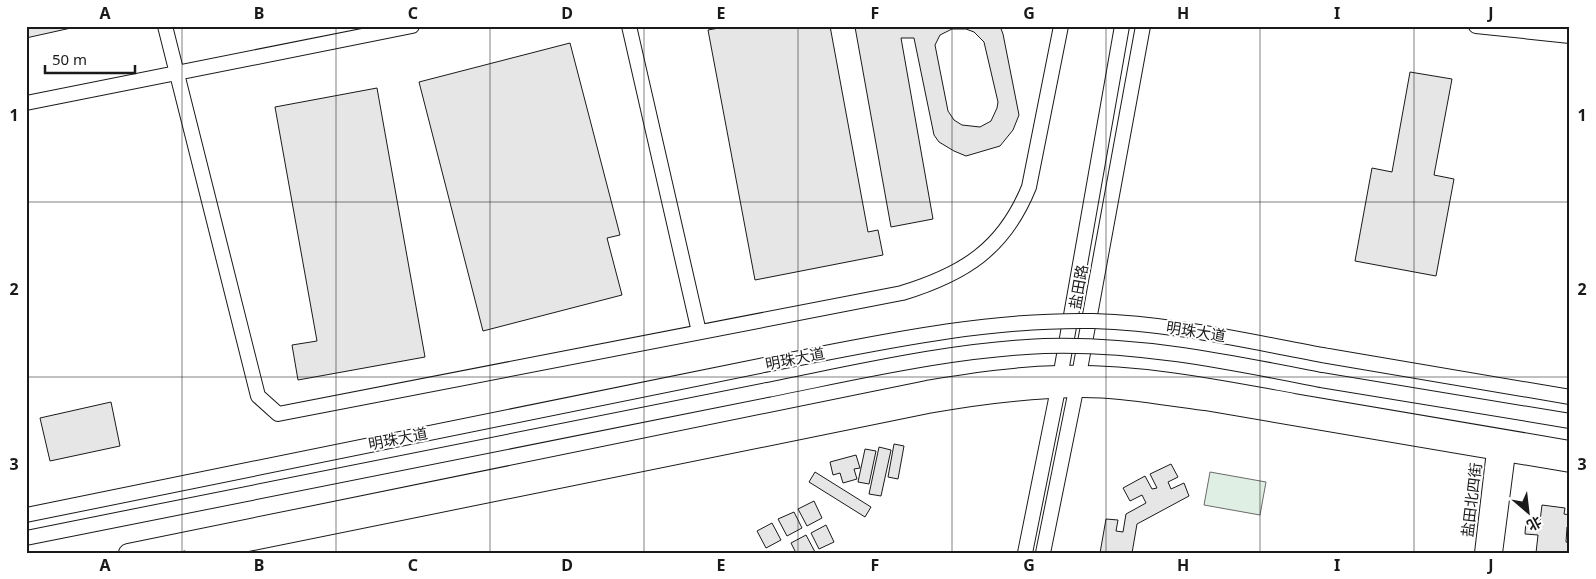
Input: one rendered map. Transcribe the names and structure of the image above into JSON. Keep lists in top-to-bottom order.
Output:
{
  "streets": {
    "street": ["盐田路", "明珠大道", "盐田北四街"]
  },
  "scale_bar": "50 m",
  "north": "bottom right",
  "grid": {
    "columns": [
      "A",
      "B",
      "C",
      "D",
      "E",
      "F",
      "G",
      "H",
      "I",
      "J"
    ],
    "rows": ["1", "2", "3"]
  }
}
